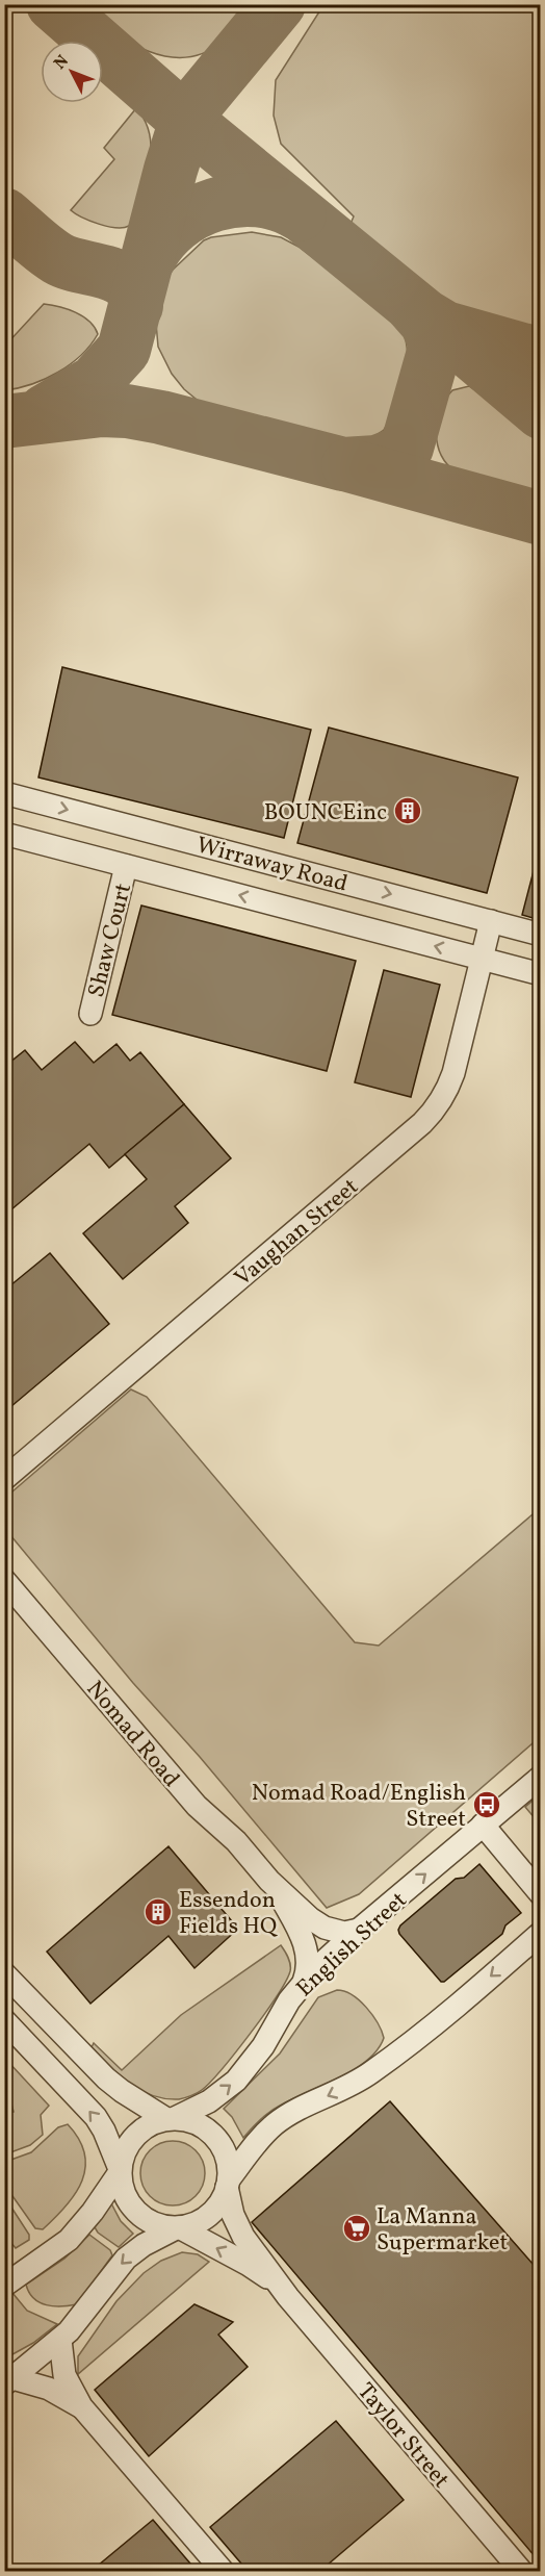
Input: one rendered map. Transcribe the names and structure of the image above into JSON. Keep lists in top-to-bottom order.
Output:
{
  "streets": {
    "street": [
      "Wirraway Road",
      "Shaw Court",
      "Vaughan Street",
      "Nomad Road",
      "English Street",
      "Taylor Street"
    ]
  },
  "crossings": [
    ["Wirraway Road", "Shaw Court"],
    ["Wirraway Road", "Vaughan Street"],
    ["Nomad Road", "English Street"],
    ["English Street", "Taylor Street"]
  ],
  "places": {
    "building": ["BOUNCEinc", "Essendon Fields HQ"],
    "bus stop": ["Nomad Road/English Street"],
    "supermarket": ["La Manna Supermarket"]
  },
  "north": "top left"
}
